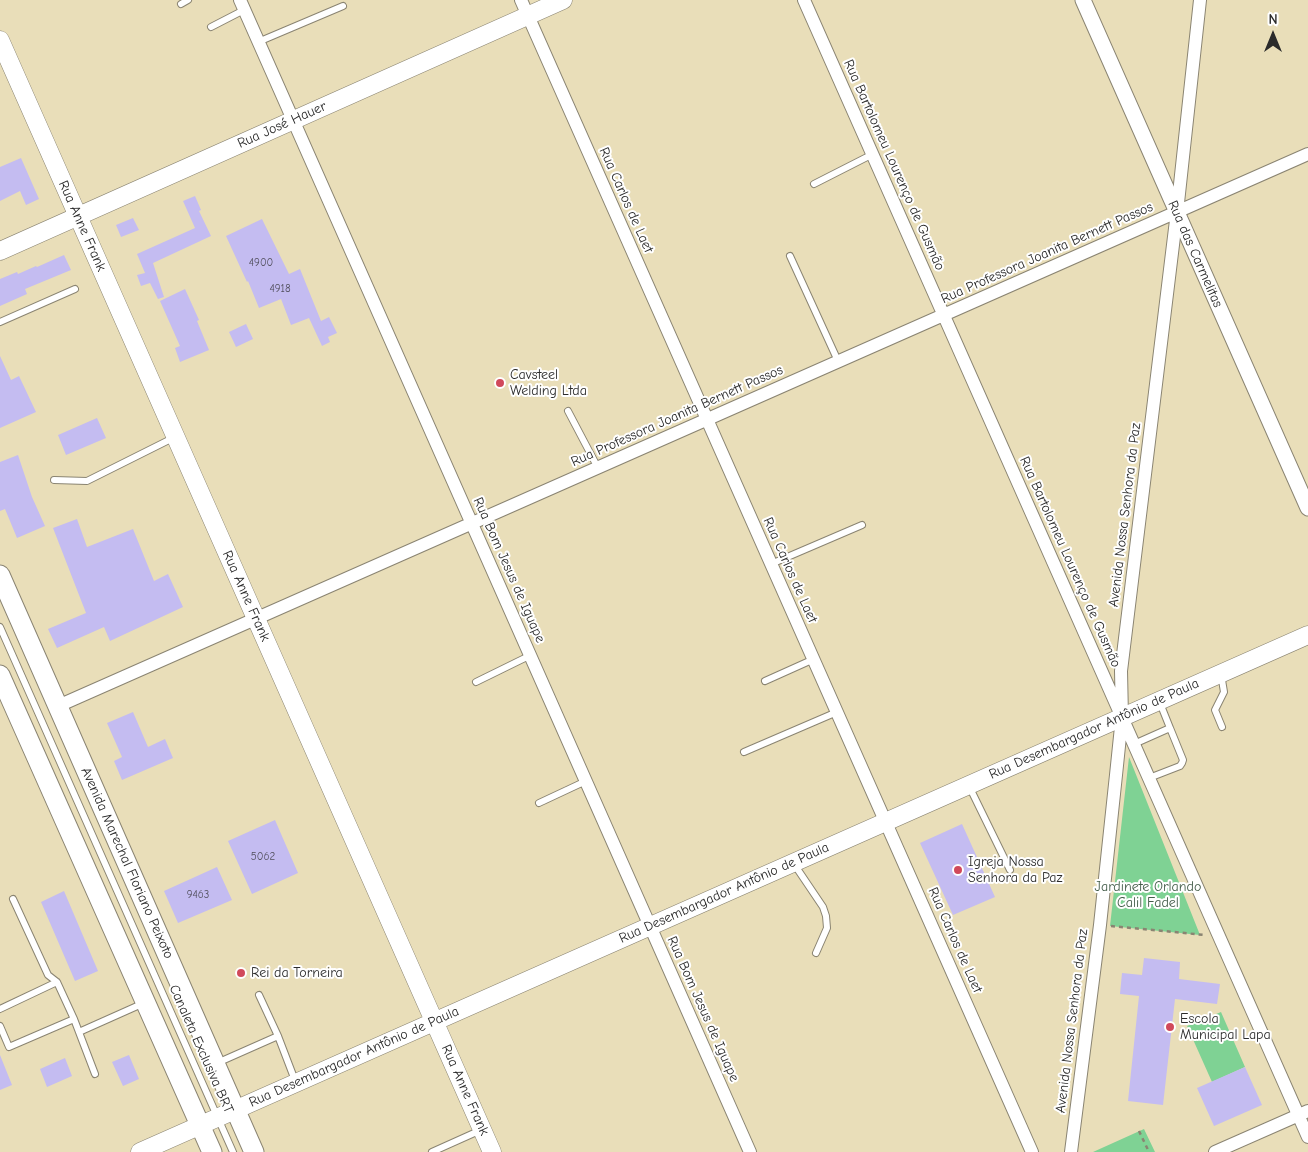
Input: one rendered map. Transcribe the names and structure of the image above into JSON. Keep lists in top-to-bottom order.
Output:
{
  "streets": {
    "main road": [
      "Rua José Hauer",
      "Rua Anne Frank",
      "Rua Desembargador Antônio de Paula",
      "Avenida Marechal Floriano Peixoto"
    ],
    "street": [
      "Rua Bartolomeu Lourenço de Gusmão",
      "Rua Carlos de Laet",
      "Rua Professora Joanita Bernett Passos",
      "Rua das Carmelitas",
      "Avenida Nossa Senhora da Paz",
      "Rua Bom Jesus de Iguape"
    ],
    "lane": ["Canaleta Exclusiva BRT"]
  },
  "crossings": [
    ["Rua José Hauer", "Rua Carlos de Laet"],
    ["Rua José Hauer", "Rua Anne Frank"],
    ["Rua José Hauer", "Rua Bom Jesus de Iguape"],
    ["Rua Bartolomeu Lourenço de Gusmão", "Rua Professora Joanita Bernett Passos"],
    ["Rua Bartolomeu Lourenço de Gusmão", "Avenida Nossa Senhora da Paz"],
    ["Rua Bartolomeu Lourenço de Gusmão", "Rua Desembargador Antônio de Paula"],
    ["Rua Carlos de Laet", "Rua Professora Joanita Bernett Passos"],
    ["Rua Carlos de Laet", "Rua Desembargador Antônio de Paula"],
    ["Rua Anne Frank", "Rua Professora Joanita Bernett Passos"],
    ["Rua Anne Frank", "Rua Desembargador Antônio de Paula"],
    ["Rua Professora Joanita Bernett Passos", "Rua das Carmelitas"],
    ["Rua Professora Joanita Bernett Passos", "Avenida Nossa Senhora da Paz"],
    ["Rua Professora Joanita Bernett Passos", "Rua Bom Jesus de Iguape"],
    ["Rua Professora Joanita Bernett Passos", "Avenida Marechal Floriano Peixoto"],
    ["Rua das Carmelitas", "Avenida Nossa Senhora da Paz"],
    ["Avenida Nossa Senhora da Paz", "Rua Desembargador Antônio de Paula"],
    ["Rua Bom Jesus de Iguape", "Rua Desembargador Antônio de Paula"],
    ["Rua Desembargador Antônio de Paula", "Avenida Marechal Floriano Peixoto"],
    ["Rua Desembargador Antônio de Paula", "Canaleta Exclusiva BRT"]
  ],
  "parks": ["Jardinete Orlando Calil Fadel"],
  "places": [
    "Cavsteel Welding Ltda",
    "Igreja Nossa Senhora da Paz",
    "Rei da Torneira",
    "Escola Municipal Lapa"
  ],
  "house_numbers": [
    "4900",
    "4918",
    "5062",
    "9463"
  ],
  "north": "top"
}
